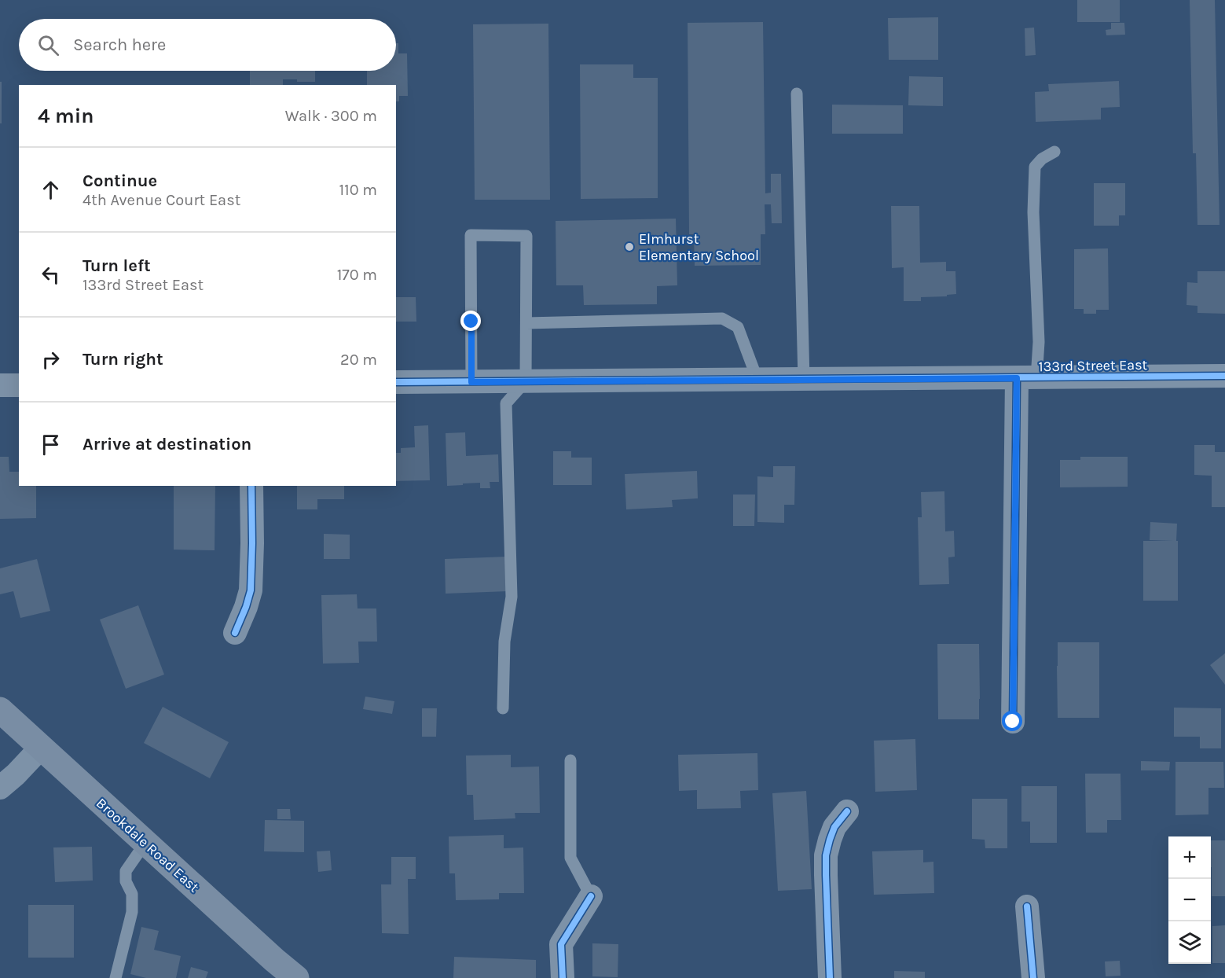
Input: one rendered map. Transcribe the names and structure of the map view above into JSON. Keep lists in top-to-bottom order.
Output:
{
  "streets": {
    "main road": ["Brookdale Road East"],
    "street": ["133rd Street East"]
  },
  "places": ["Elmhurst Elementary School"],
  "page": {
    "search": "Search here",
    "heading": ["4 min", "Walk · 300 m"],
    "list": [
      ["Continue", "4th Avenue Court East", "110 m"],
      ["Turn left", "133rd Street East", "170 m"],
      ["Turn right", "20 m"],
      "Arrive at destination"
    ],
    "map_buttons": ["+", "−"]
  }
}
